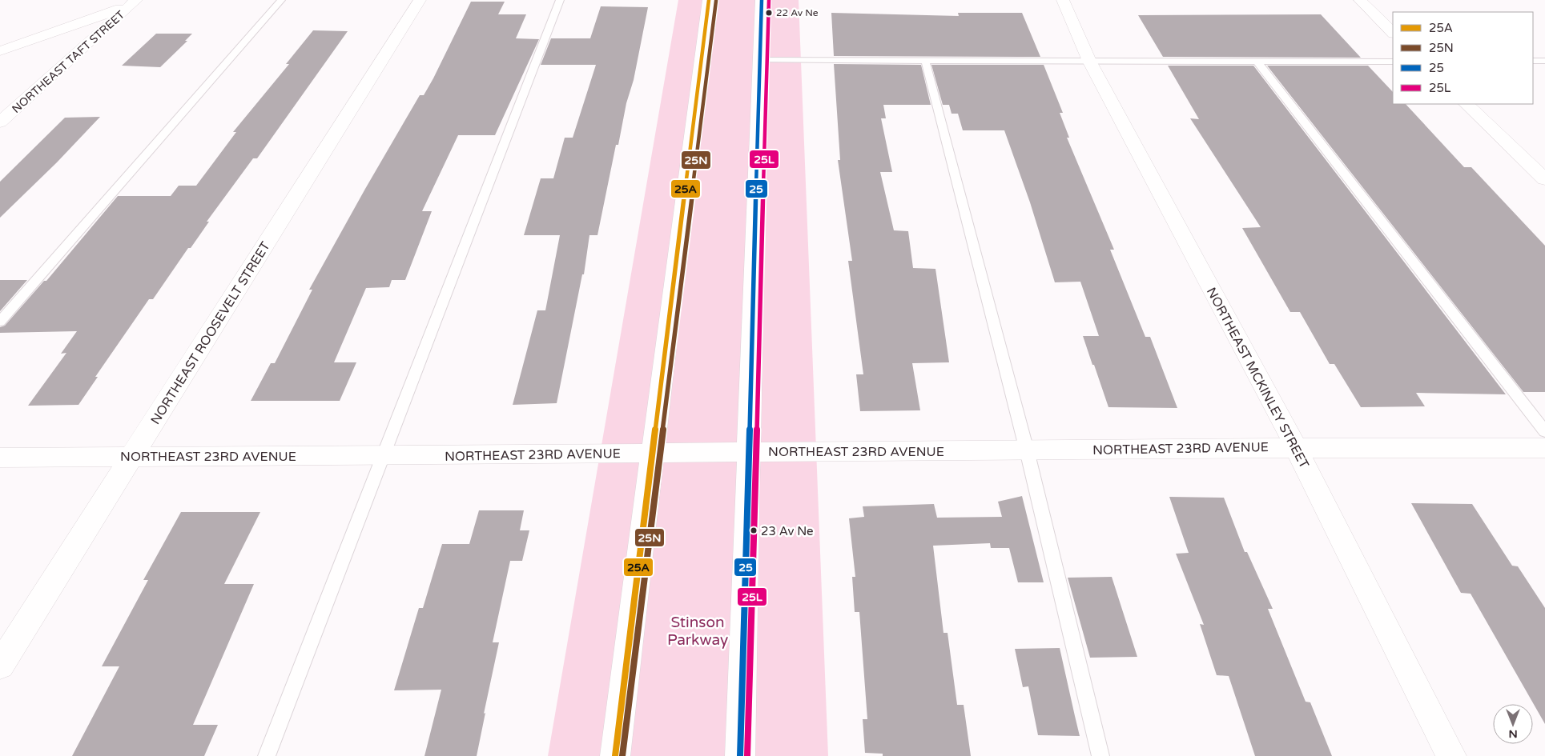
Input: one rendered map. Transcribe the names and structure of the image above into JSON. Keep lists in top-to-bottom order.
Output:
{
  "streets": {
    "street": [
      "NORTHEAST TAFT STREET",
      "NORTHEAST ROOSEVELT STREET",
      "NORTHEAST MCKINLEY STREET",
      "NORTHEAST 23RD AVENUE"
    ]
  },
  "crossings": [
    ["NORTHEAST ROOSEVELT STREET", "NORTHEAST 23RD AVENUE"],
    ["NORTHEAST MCKINLEY STREET", "NORTHEAST 23RD AVENUE"]
  ],
  "parks": ["Stinson Parkway"],
  "places": ["22 Av Ne", "23 Av Ne"],
  "lines": [
    "transit line 25A",
    "transit line 25",
    "transit line 25L",
    "transit line 25N"
  ],
  "legend": [
    "25A",
    "25N",
    "25",
    "25L"
  ],
  "north": "bottom"
}
